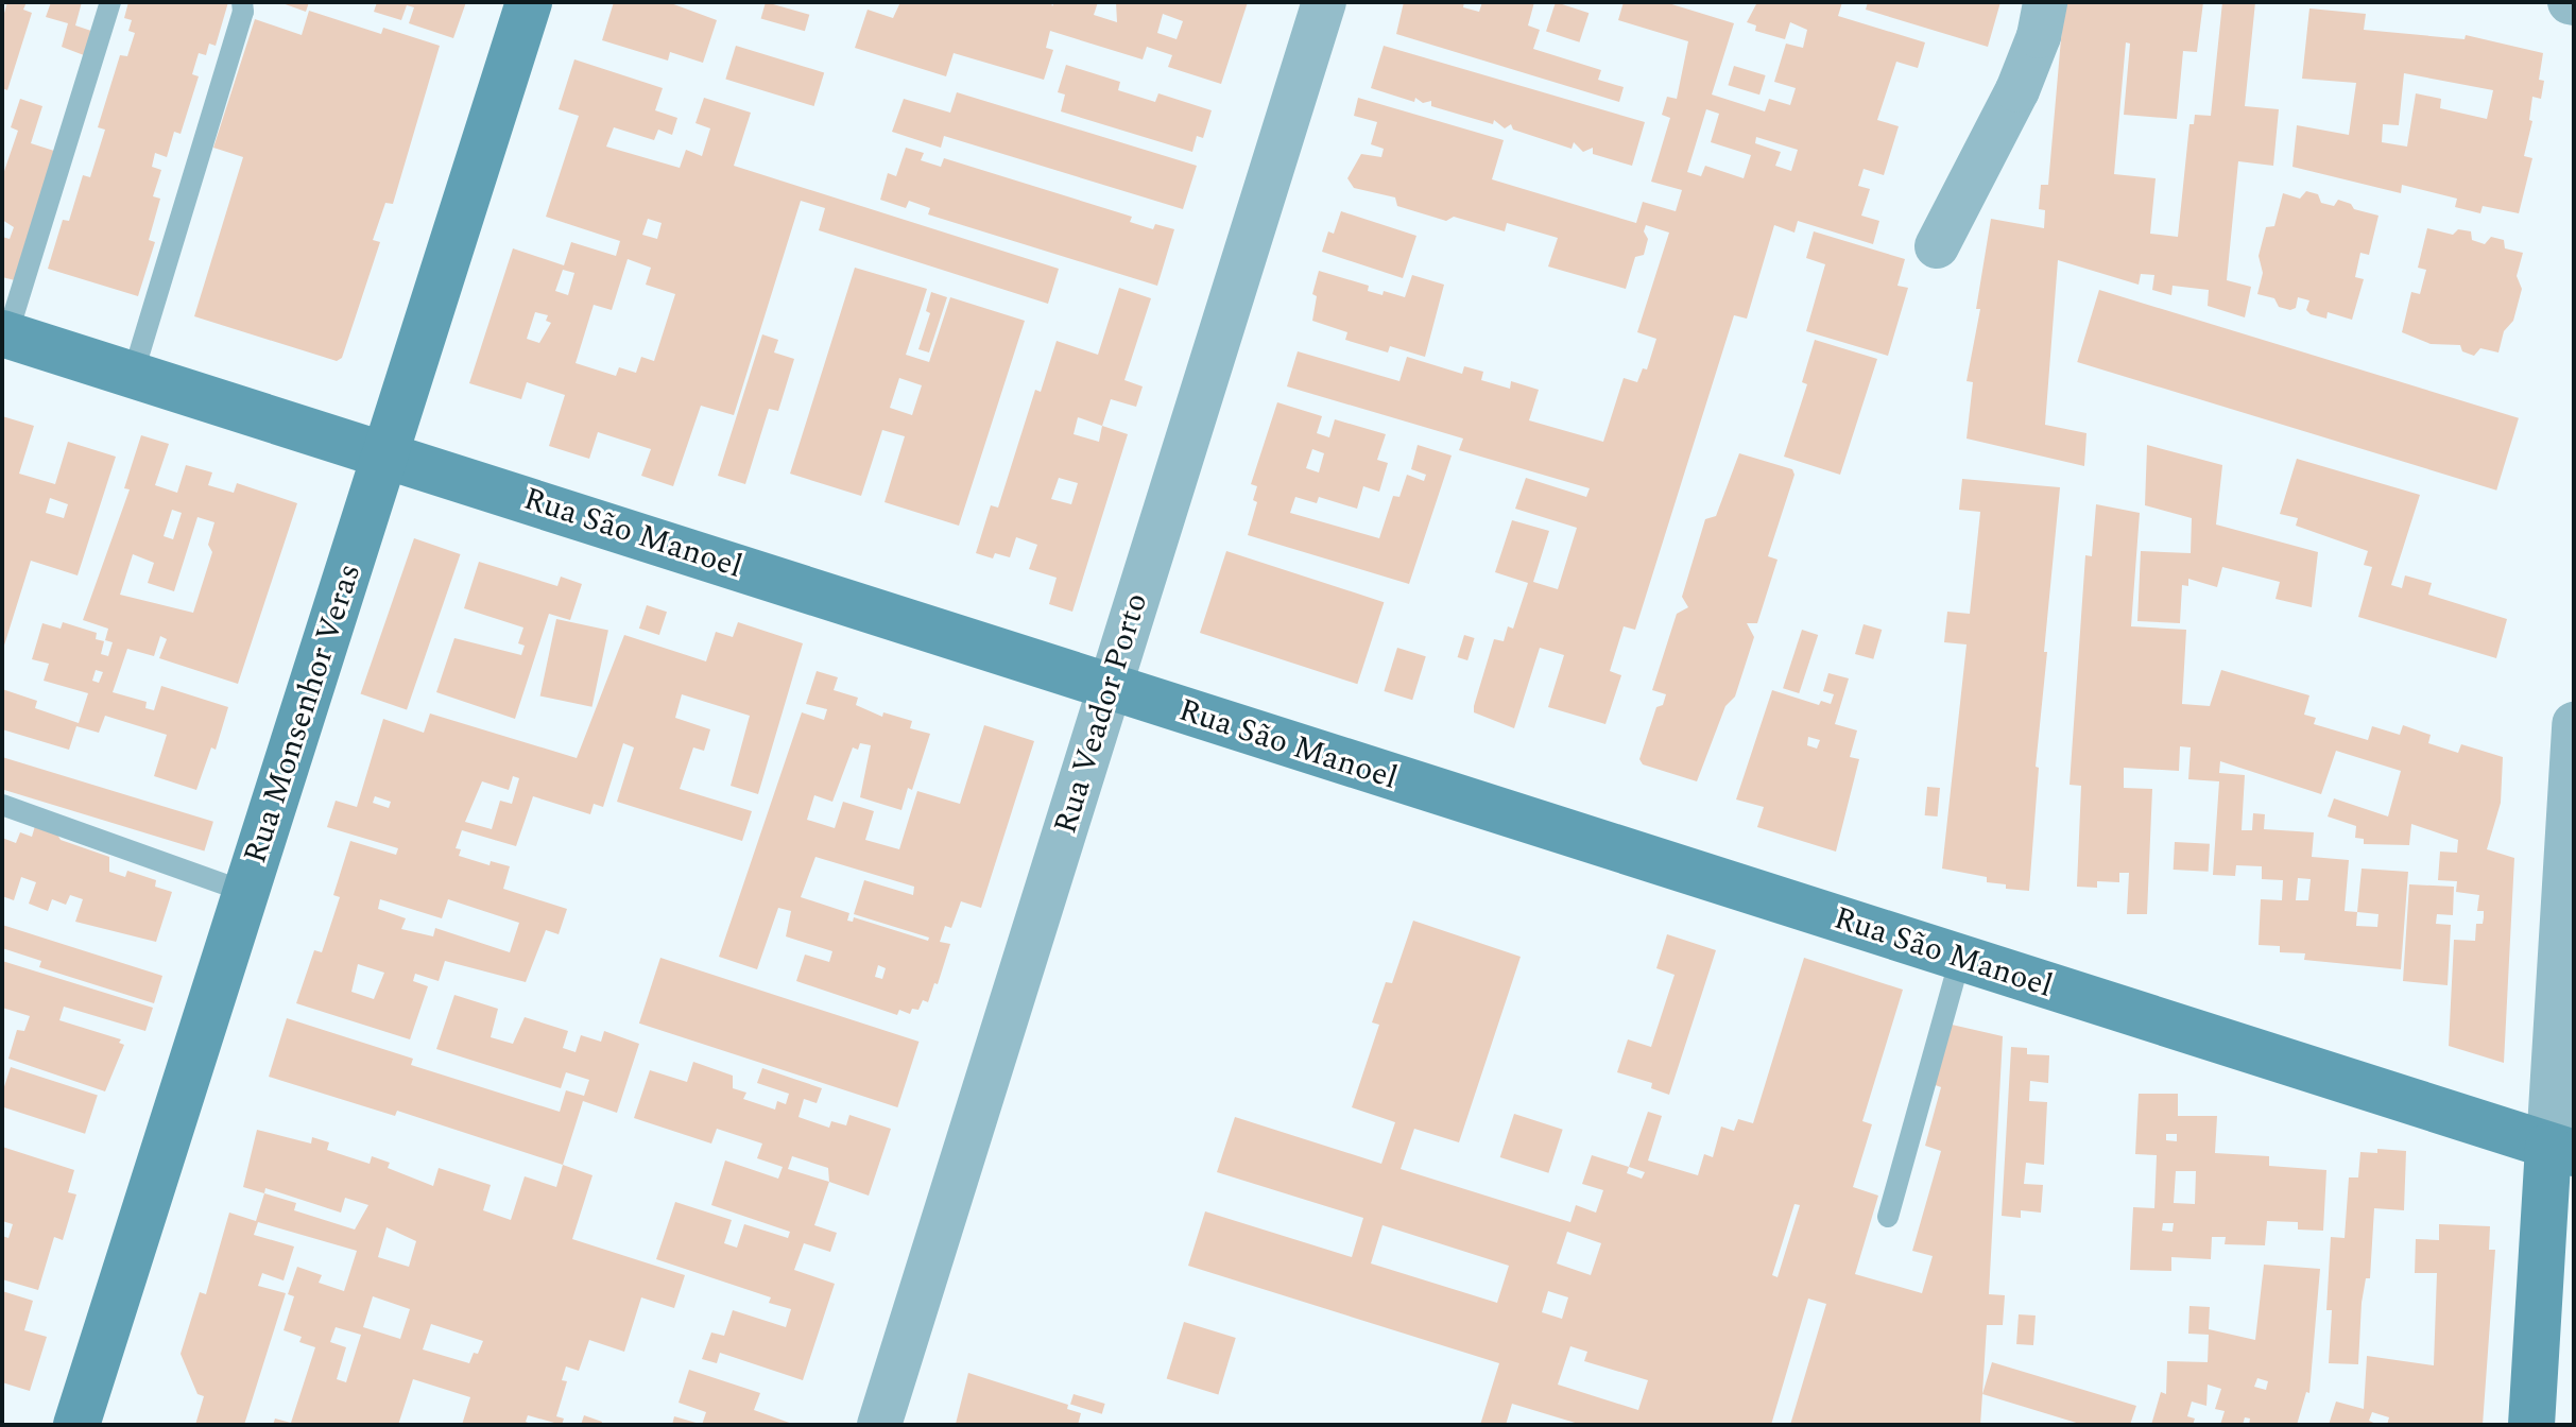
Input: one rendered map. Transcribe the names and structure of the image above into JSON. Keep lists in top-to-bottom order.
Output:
{
  "streets": {
    "street": ["Rua São Manoel", "Rua Monsenhor Veras", "Rua Veador Porto"]
  },
  "crossings": [
    ["Rua São Manoel", "Rua Monsenhor Veras"],
    ["Rua São Manoel", "Rua Veador Porto"]
  ]
}
